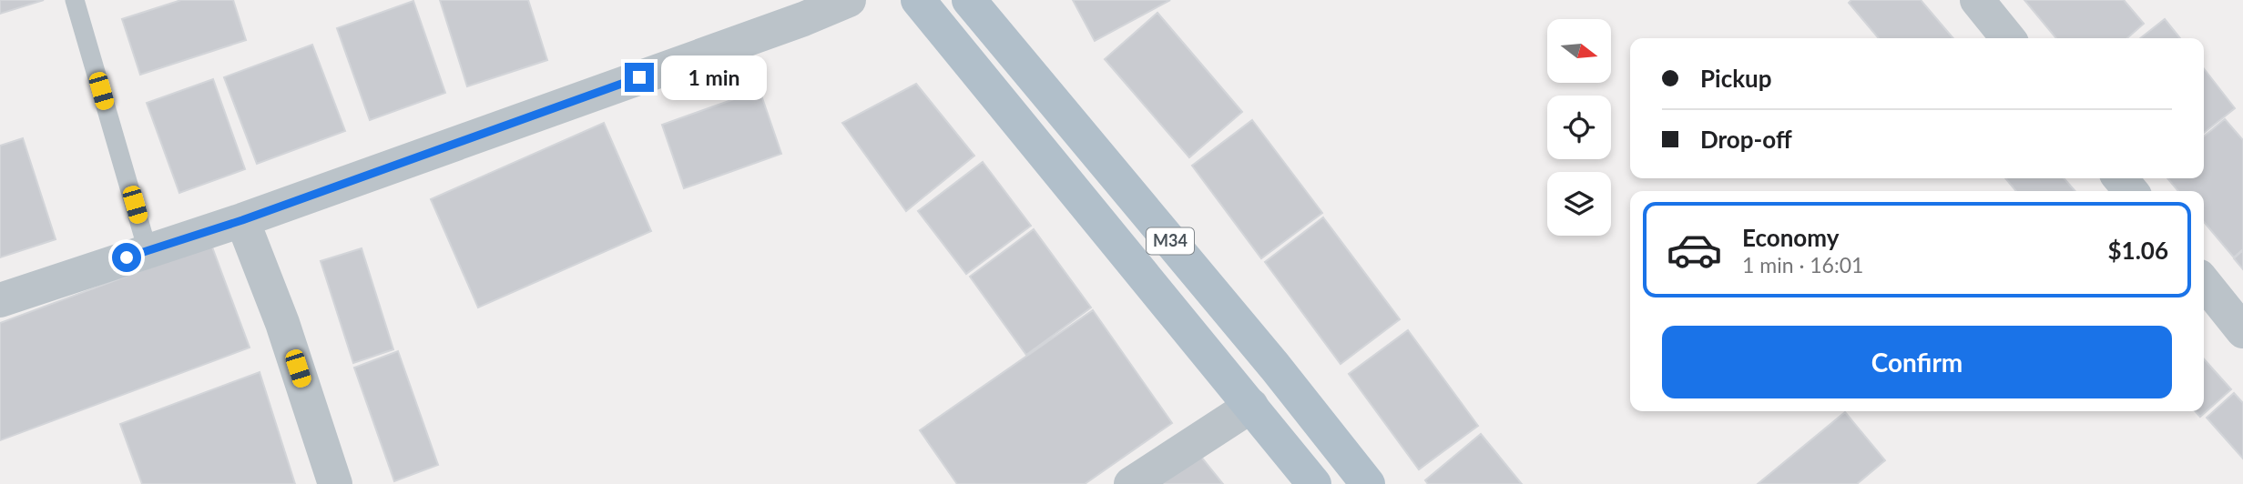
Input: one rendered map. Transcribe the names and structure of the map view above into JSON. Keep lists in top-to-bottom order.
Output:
{
  "streets": {
    "main road": ["M34"]
  },
  "north": "right",
  "page": {
    "banner": ["Pickup", "Drop-off"],
    "bubble": "1 min",
    "list": [
      {
        "name": "Economy",
        "note": "1 min · 16:01",
        "value": "$1.06"
      }
    ],
    "buttons": "Confirm"
  }
}
